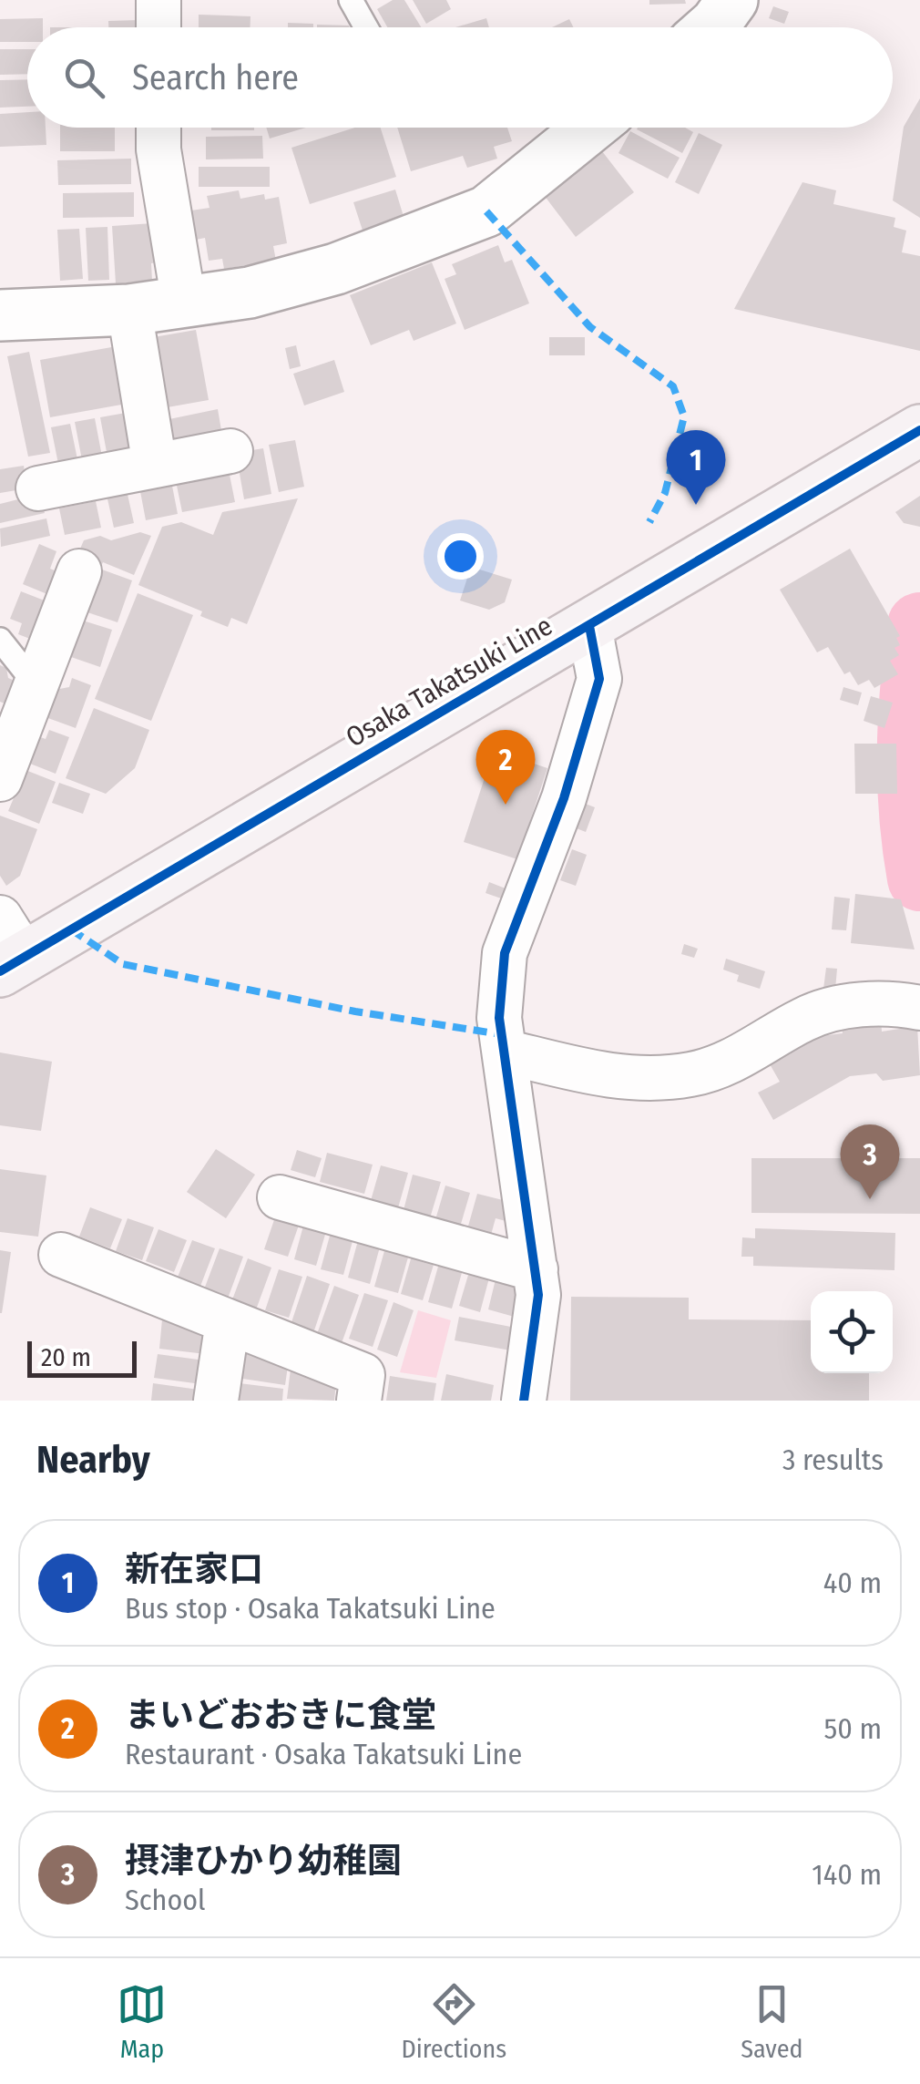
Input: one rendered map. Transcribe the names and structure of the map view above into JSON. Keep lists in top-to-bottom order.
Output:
{
  "streets": {
    "main road": ["Osaka Takatsuki Line"]
  },
  "scale_bar": "20 m",
  "page": {
    "search": "Search here",
    "pins": ["1", "2", "3"],
    "scale": "20 m",
    "heading": ["Nearby", "3 results"],
    "list": [
      {
        "mark": "1",
        "name": "新在家口",
        "note": "Bus stop · Osaka Takatsuki Line",
        "value": "40 m"
      },
      {
        "mark": "2",
        "name": "まいどおおきに食堂",
        "note": "Restaurant · Osaka Takatsuki Line",
        "value": "50 m"
      },
      {
        "mark": "3",
        "name": "摂津ひかり幼稚園",
        "note": "School",
        "value": "140 m"
      }
    ],
    "nav": ["Map", "Directions", "Saved"]
  }
}
